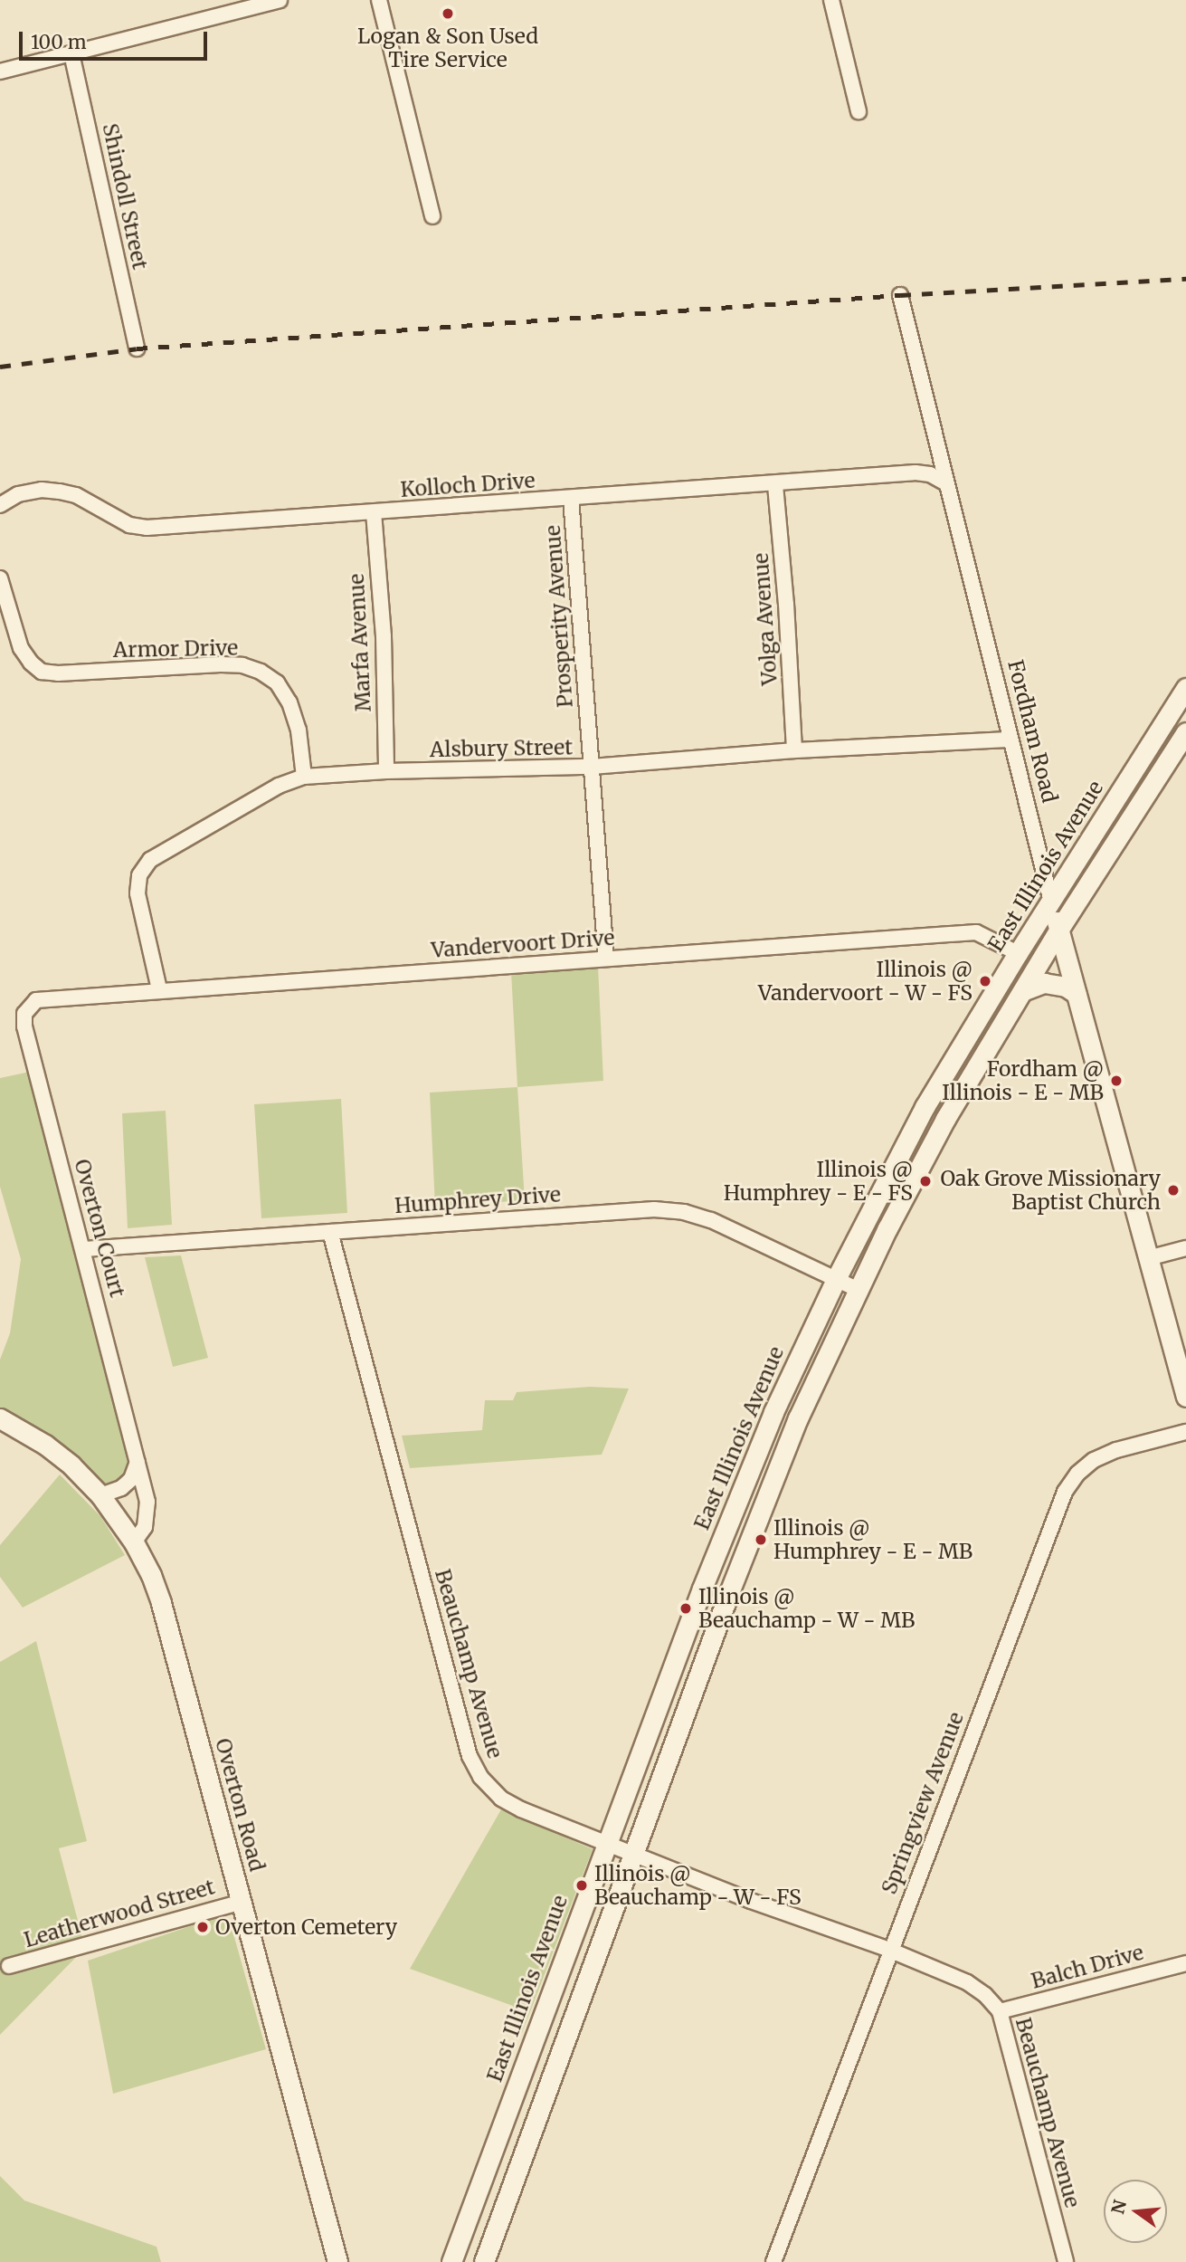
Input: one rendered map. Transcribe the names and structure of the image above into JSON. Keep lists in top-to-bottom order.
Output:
{
  "streets": {
    "main road": ["Fordham Road", "East Illinois Avenue", "Overton Road"],
    "street": [
      "Shindoll Street",
      "Kolloch Drive",
      "Prosperity Avenue",
      "Volga Avenue",
      "Marfa Avenue",
      "Armor Drive",
      "Alsbury Street",
      "Vandervoort Drive",
      "Humphrey Drive",
      "Overton Court",
      "Beauchamp Avenue",
      "Springview Avenue",
      "Leatherwood Street",
      "Balch Drive"
    ]
  },
  "crossings": [
    ["Kolloch Drive", "Prosperity Avenue"],
    ["Kolloch Drive", "Volga Avenue"],
    ["Kolloch Drive", "Marfa Avenue"],
    ["Kolloch Drive", "Fordham Road"],
    ["Prosperity Avenue", "Alsbury Street"],
    ["Prosperity Avenue", "Vandervoort Drive"],
    ["Volga Avenue", "Alsbury Street"],
    ["Marfa Avenue", "Alsbury Street"],
    ["Armor Drive", "Alsbury Street"],
    ["Fordham Road", "Alsbury Street"],
    ["Fordham Road", "East Illinois Avenue"],
    ["Alsbury Street", "Vandervoort Drive"],
    ["East Illinois Avenue", "Vandervoort Drive"],
    ["East Illinois Avenue", "Humphrey Drive"],
    ["East Illinois Avenue", "Beauchamp Avenue"],
    ["Vandervoort Drive", "Overton Court"],
    ["Humphrey Drive", "Overton Court"],
    ["Humphrey Drive", "Beauchamp Avenue"],
    ["Overton Court", "Overton Road"],
    ["Beauchamp Avenue", "Springview Avenue"],
    ["Beauchamp Avenue", "Balch Drive"],
    ["Overton Road", "Leatherwood Street"]
  ],
  "places": [
    "Logan & Son Used Tire Service",
    "Illinois @ Vandervoort - W - FS",
    "Fordham @ Illinois - E - MB",
    "Illinois @ Humphrey - E - FS",
    "Oak Grove Missionary Baptist Church",
    "Illinois @ Humphrey - E - MB",
    "Illinois @ Beauchamp - W - MB",
    "Illinois @ Beauchamp - W - FS",
    "Overton Cemetery"
  ],
  "scale_bar": "100 m",
  "north": "left"
}
